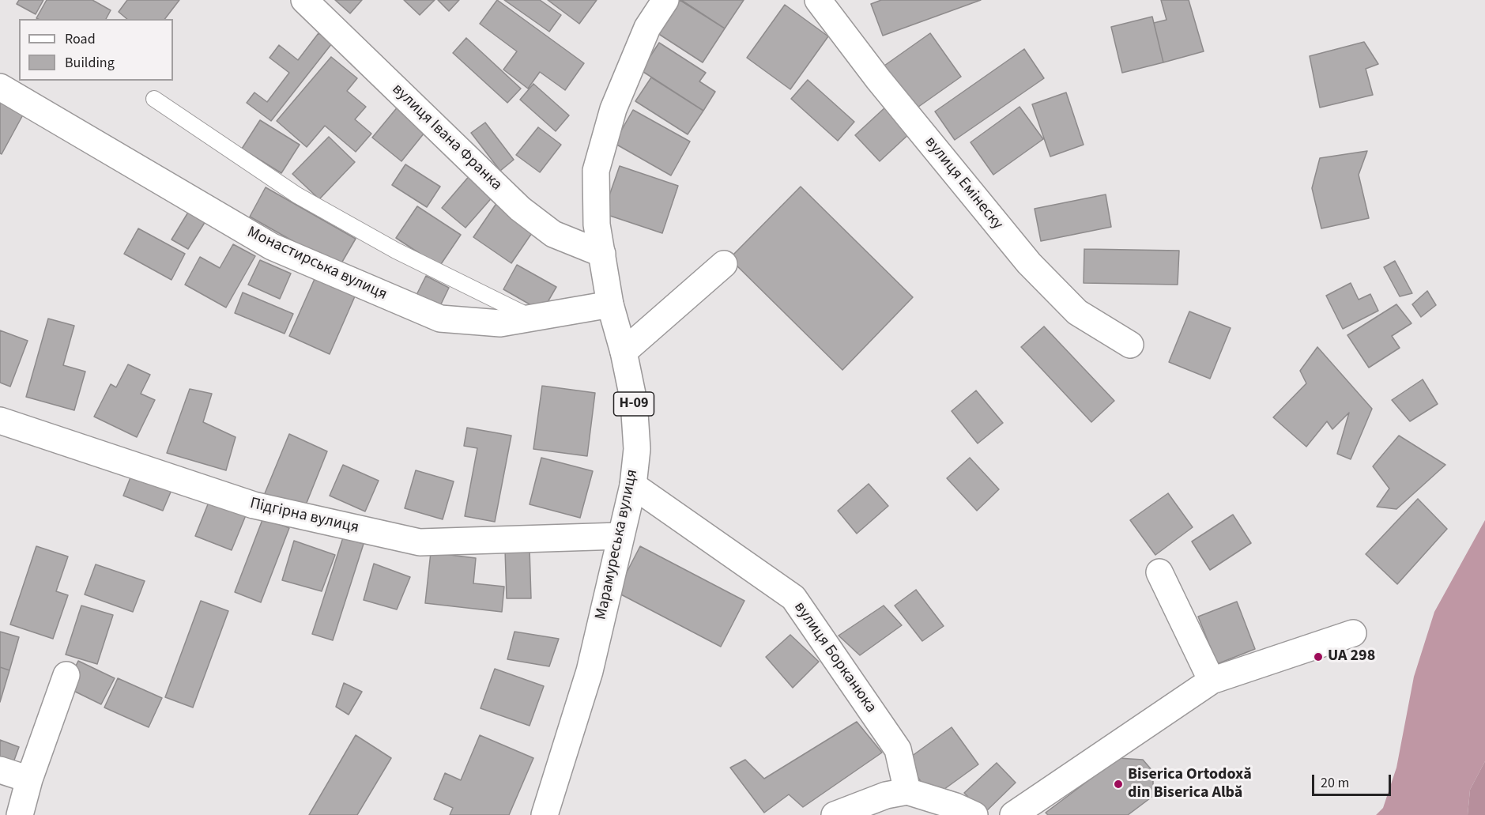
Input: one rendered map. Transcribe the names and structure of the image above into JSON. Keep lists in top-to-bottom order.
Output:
{
  "streets": {
    "street": [
      "вулиця Івана Франка",
      "вулиця Емінеску",
      "Монастирська вулиця",
      "Н-09",
      "Підгірна вулиця",
      "Марамуреська вулиця",
      "вулиця Борканюка"
    ]
  },
  "crossings": [
    ["вулиця Івана Франка", "Марамуреська вулиця"],
    ["Монастирська вулиця", "Марамуреська вулиця"],
    ["Підгірна вулиця", "Марамуреська вулиця"],
    ["Марамуреська вулиця", "вулиця Борканюка"]
  ],
  "places": ["UA 298", "Biserica Ortodoxă din Biserica Albă"],
  "legend": ["Road", "Building"],
  "scale_bar": "20 m"
}
